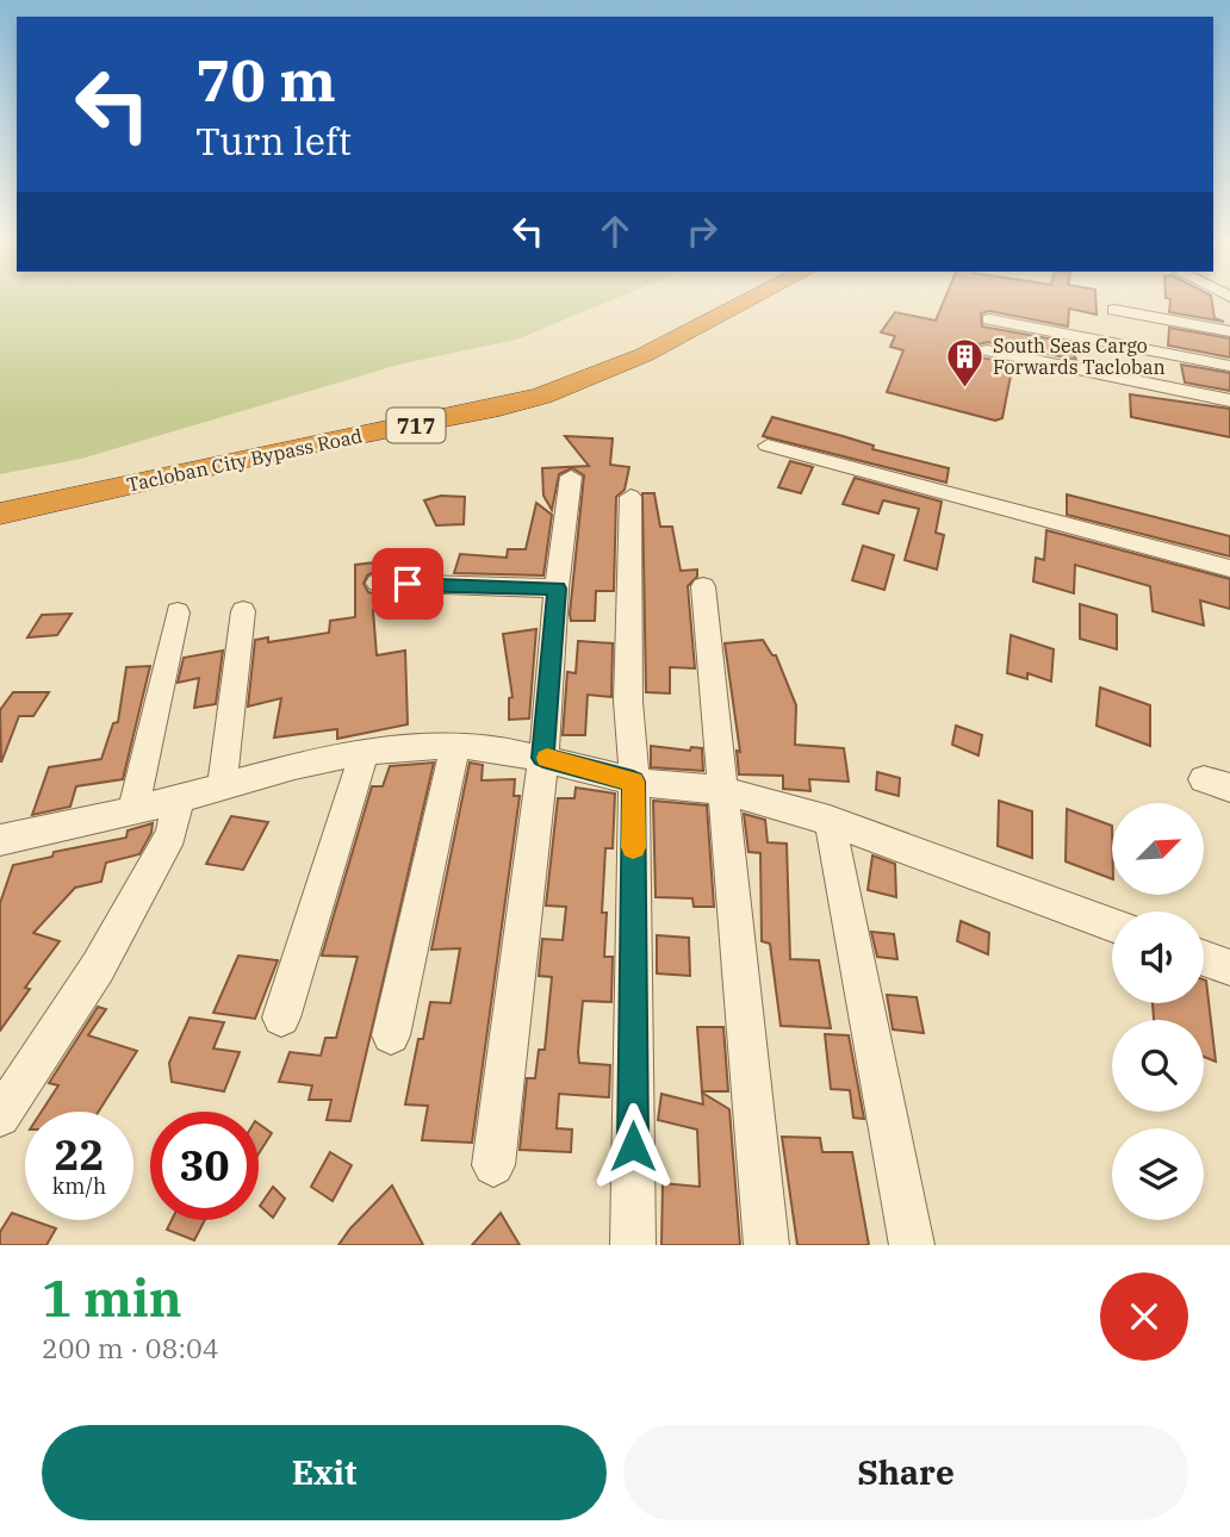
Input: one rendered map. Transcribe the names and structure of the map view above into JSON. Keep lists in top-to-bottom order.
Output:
{
  "streets": {
    "highway": ["717", "Tacloban City Bypass Road"]
  },
  "places": {
    "building": ["South Seas Cargo Forwards Tacloban"]
  },
  "north": "top right",
  "page": {
    "turn": ["70 m", "Turn left"],
    "speed": "22 km/h",
    "limit": "30",
    "heading": ["1 min", "200 m · 08:04"],
    "buttons": ["Exit", "Share"]
  }
}
